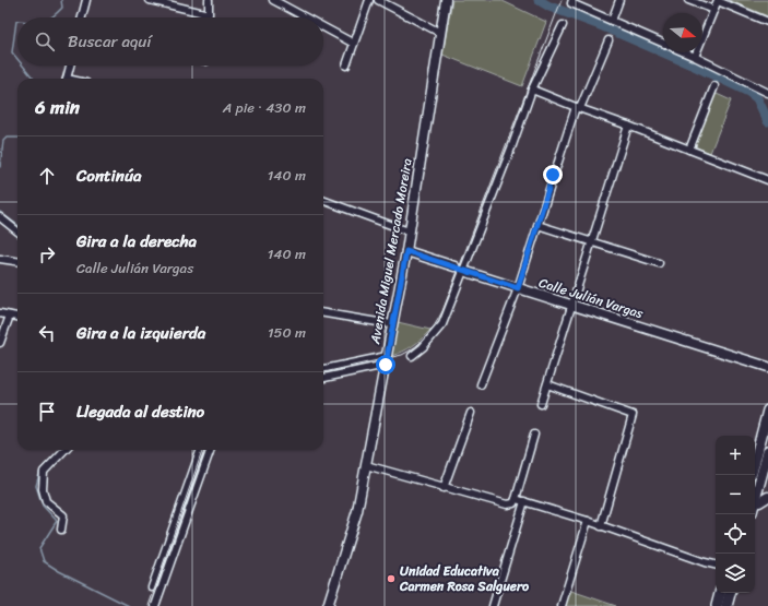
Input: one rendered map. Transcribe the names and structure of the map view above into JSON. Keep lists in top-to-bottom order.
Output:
{
  "streets": {
    "main road": ["Avenida Miguel Mercado Moreira", "Calle Julián Vargas"]
  },
  "crossings": [
    ["Avenida Miguel Mercado Moreira", "Calle Julián Vargas"]
  ],
  "places": ["Unidad Educativa Carmen Rosa Salguero"],
  "north": "right",
  "page": {
    "search": "Buscar aquí",
    "heading": ["6 min", "A pie · 430 m"],
    "list": [
      ["Continúa", "140 m"],
      ["Gira a la derecha", "Calle Julián Vargas", "140 m"],
      ["Gira a la izquierda", "150 m"],
      "Llegada al destino"
    ],
    "map_buttons": ["+", "−"]
  }
}
